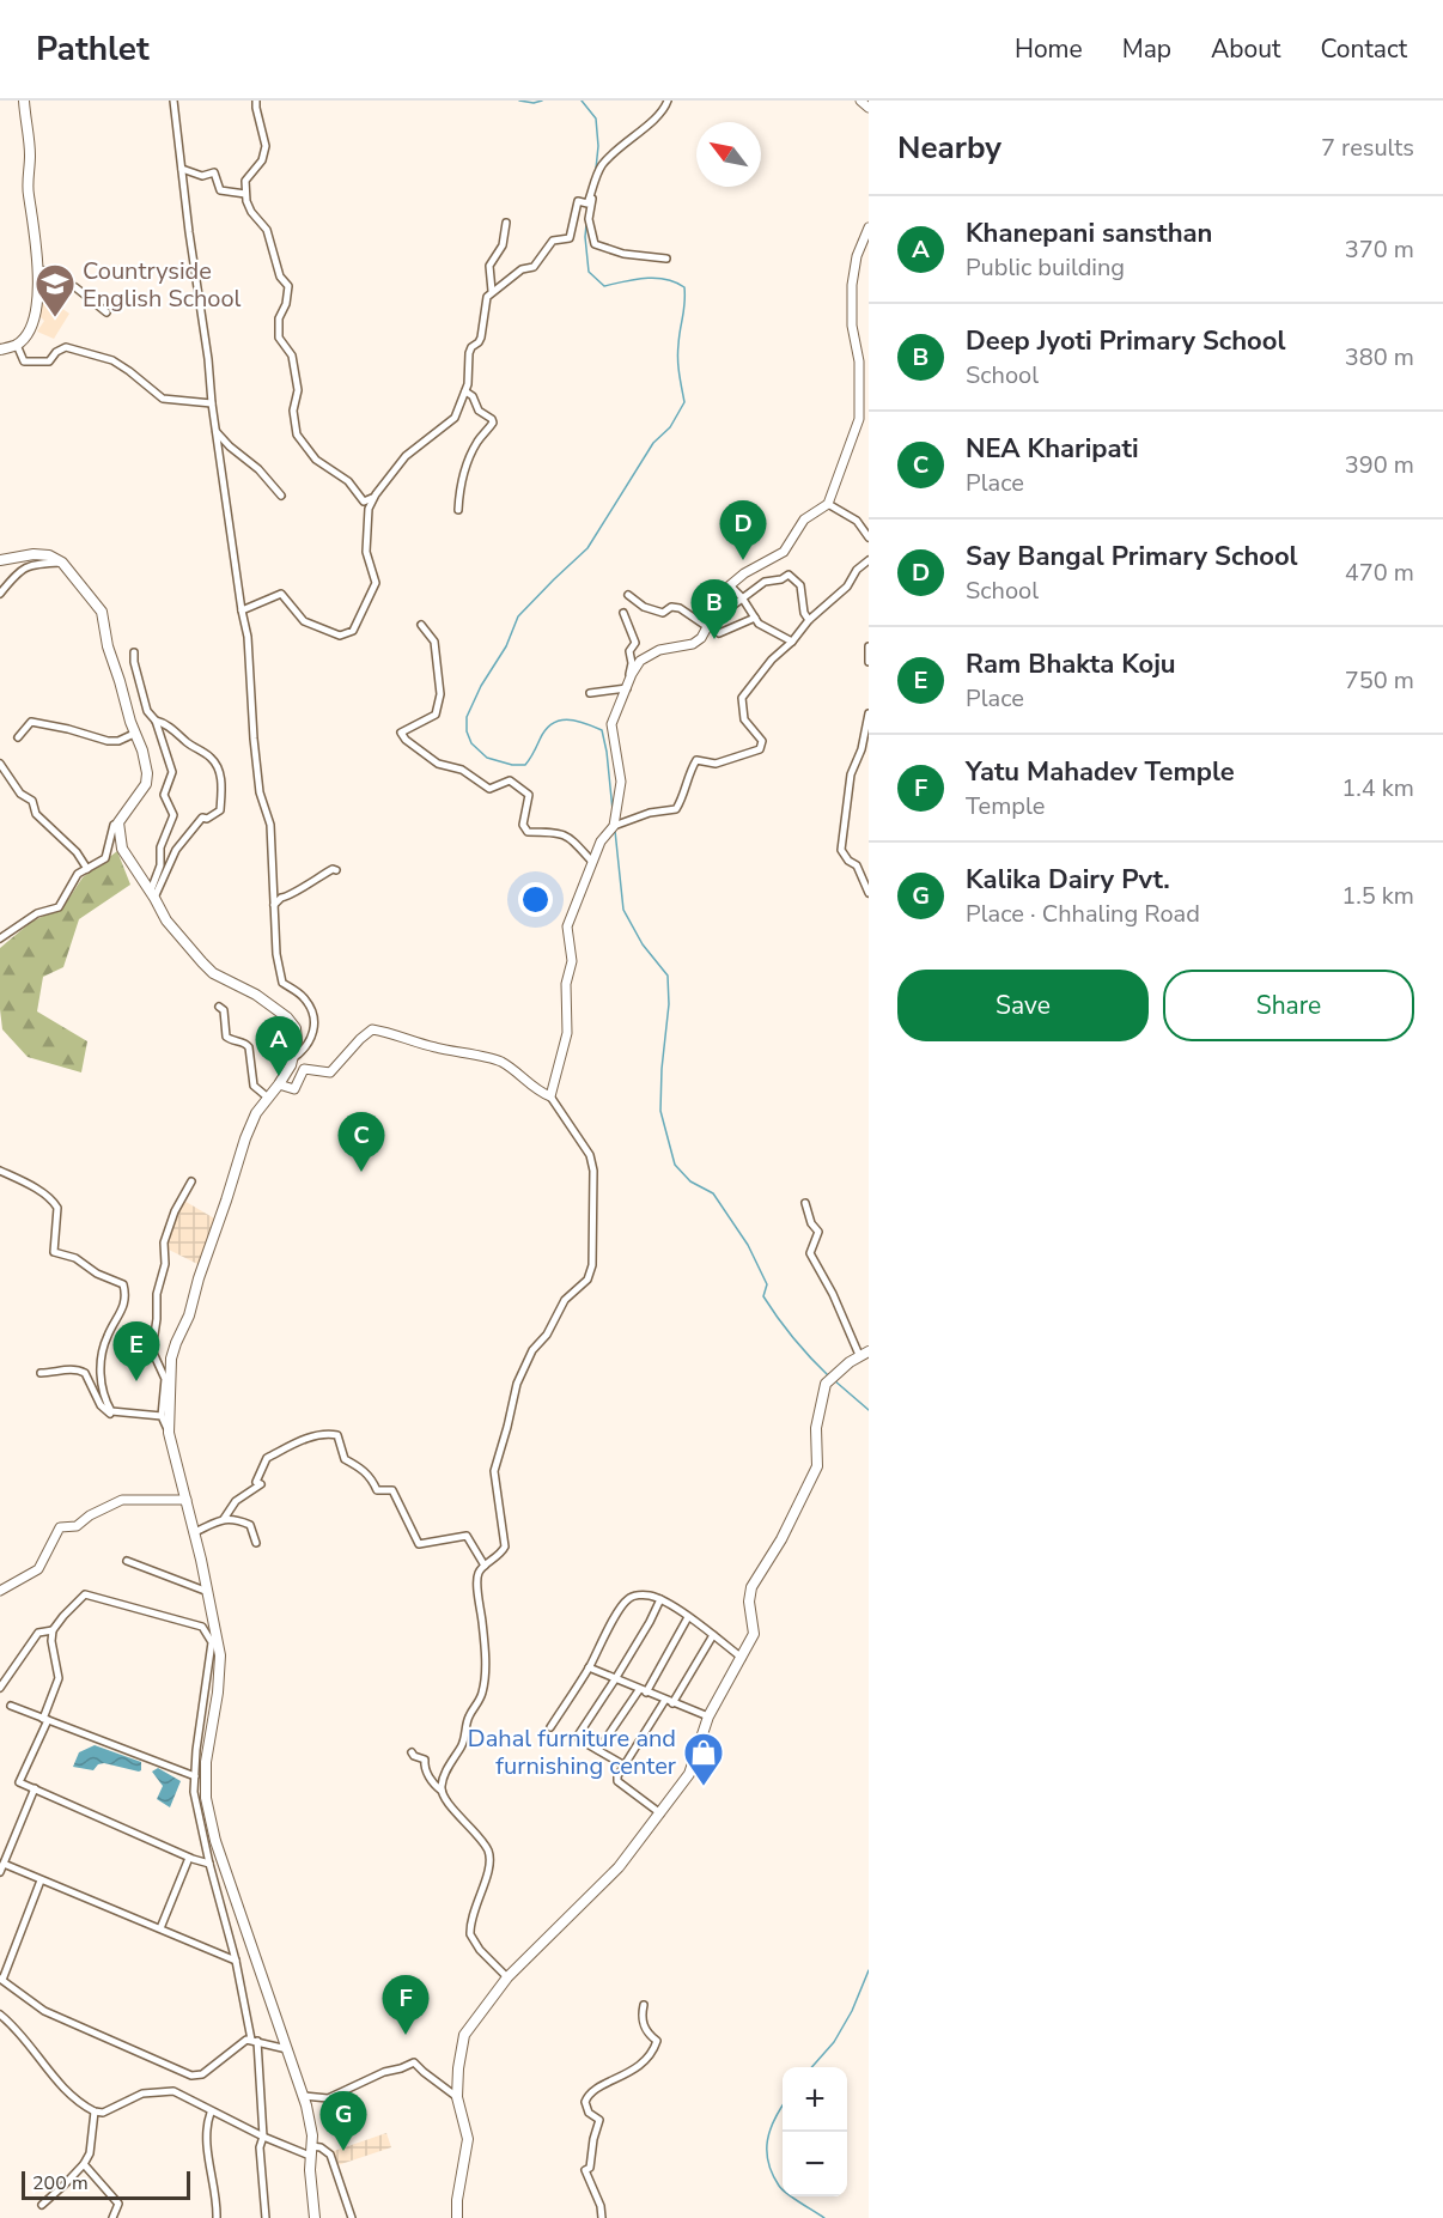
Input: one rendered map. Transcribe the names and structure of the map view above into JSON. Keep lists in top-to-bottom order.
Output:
{
  "places": {
    "school or university": ["Countryside English School"],
    "shop": ["Dahal furniture and furnishing center"]
  },
  "scale_bar": "200 m",
  "north": "top left",
  "page": {
    "header": "Pathlet",
    "nav": [
      "Home",
      "Map",
      "About",
      "Contact"
    ],
    "heading": ["Nearby", "7 results"],
    "list": [
      {
        "mark": "A",
        "name": "Khanepani sansthan",
        "note": "Public building",
        "value": "370 m"
      },
      {
        "mark": "B",
        "name": "Deep Jyoti Primary School",
        "note": "School",
        "value": "380 m"
      },
      {
        "mark": "C",
        "name": "NEA Kharipati",
        "note": "Place",
        "value": "390 m"
      },
      {
        "mark": "D",
        "name": "Say Bangal Primary School",
        "note": "School",
        "value": "470 m"
      },
      {
        "mark": "E",
        "name": "Ram Bhakta Koju",
        "note": "Place",
        "value": "750 m"
      },
      {
        "mark": "F",
        "name": "Yatu Mahadev Temple",
        "note": "Temple",
        "value": "1.4 km"
      },
      {
        "mark": "G",
        "name": "Kalika Dairy Pvt.",
        "note": "Place · Chhaling Road",
        "value": "1.5 km"
      }
    ],
    "pins": [
      "D",
      "B",
      "A",
      "C",
      "E",
      "F",
      "G"
    ],
    "buttons": ["Save", "Share"],
    "map_buttons": ["+", "−"],
    "scale": "200 m"
  }
}
